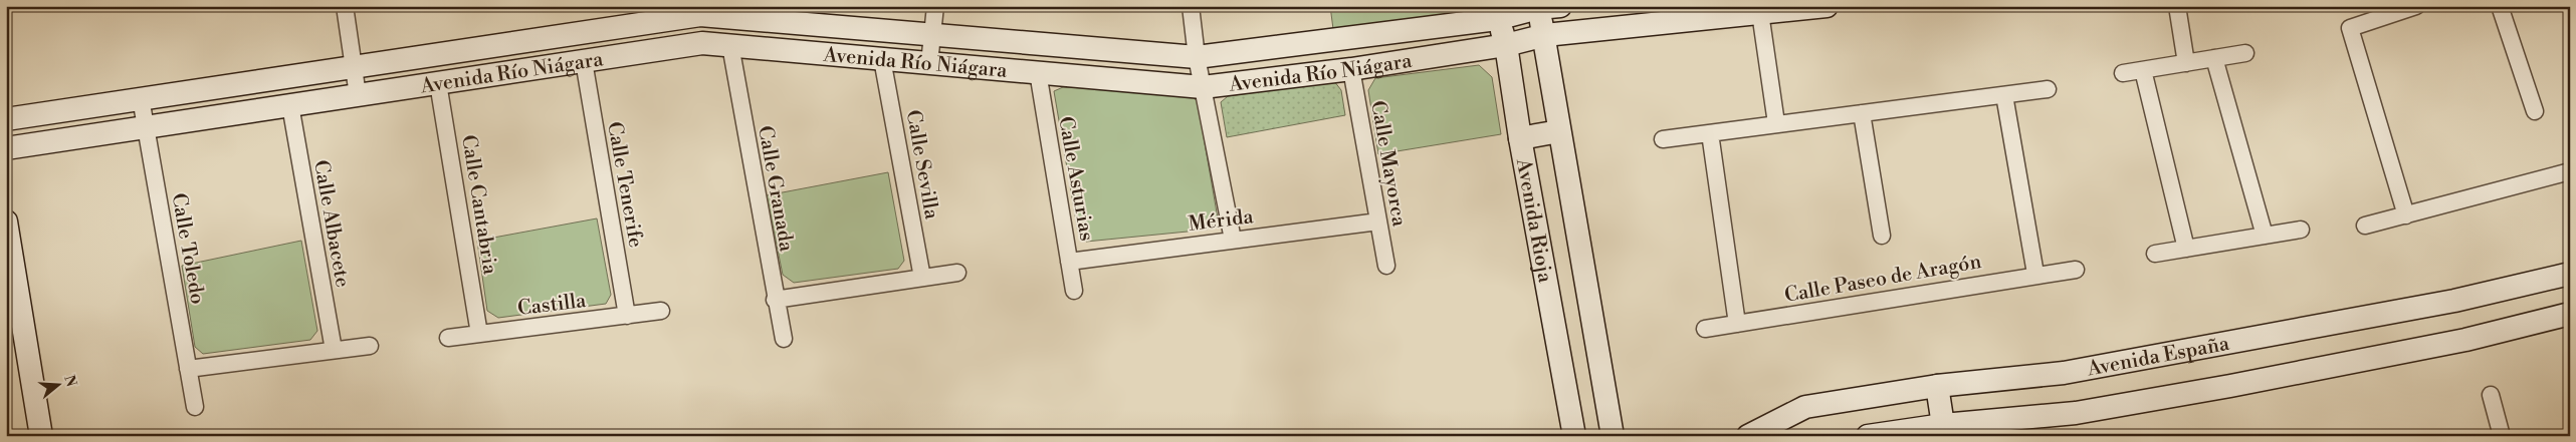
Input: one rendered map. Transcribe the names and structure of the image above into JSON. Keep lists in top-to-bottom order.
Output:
{
  "streets": {
    "street": [
      "Avenida Río Niágara",
      "Calle Mayorca",
      "Calle Sevilla",
      "Calle Asturias",
      "Calle Tenerife",
      "Calle Granada",
      "Calle Cantabria",
      "Mérida",
      "Avenida Rioja",
      "Calle Albacete",
      "Calle Toledo",
      "Calle Paseo de Aragón",
      "Castilla",
      "Avenida España"
    ]
  },
  "crossings": [
    ["Avenida Río Niágara", "Calle Mayorca"],
    ["Avenida Río Niágara", "Calle Sevilla"],
    ["Avenida Río Niágara", "Calle Asturias"],
    ["Avenida Río Niágara", "Calle Tenerife"],
    ["Avenida Río Niágara", "Calle Granada"],
    ["Avenida Río Niágara", "Calle Cantabria"],
    ["Avenida Río Niágara", "Avenida Rioja"],
    ["Avenida Río Niágara", "Calle Albacete"],
    ["Avenida Río Niágara", "Calle Toledo"],
    ["Calle Mayorca", "Mérida"],
    ["Calle Asturias", "Mérida"],
    ["Calle Tenerife", "Castilla"],
    ["Calle Cantabria", "Castilla"]
  ],
  "north": "right"
}
